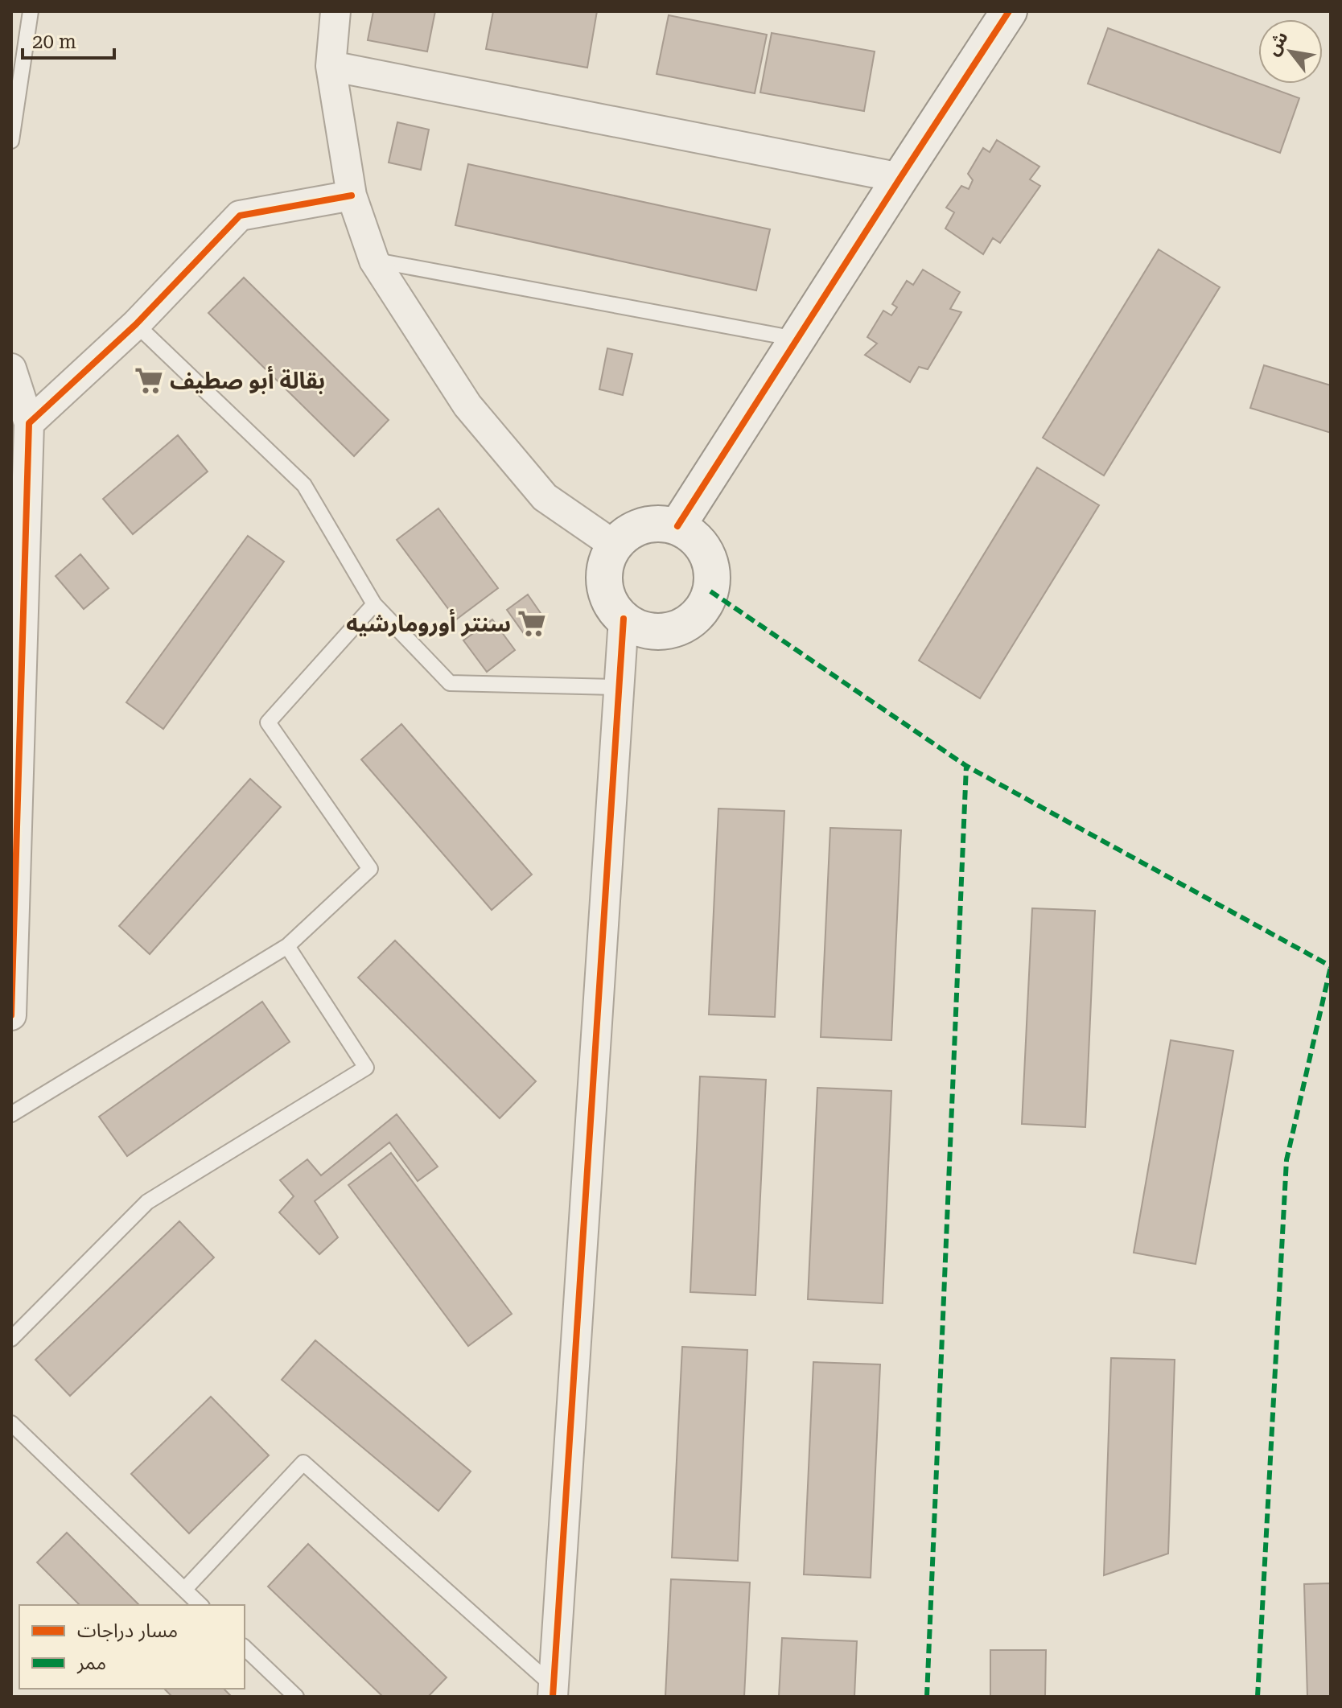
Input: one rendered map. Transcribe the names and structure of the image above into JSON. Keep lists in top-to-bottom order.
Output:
{
  "places": {
    "supermarket": ["بقالة أبو صطيف", "سنتر أورومارشيه"]
  },
  "legend": ["مسار دراجات", "ممر"],
  "scale_bar": "20 m",
  "north": "top left"
}
